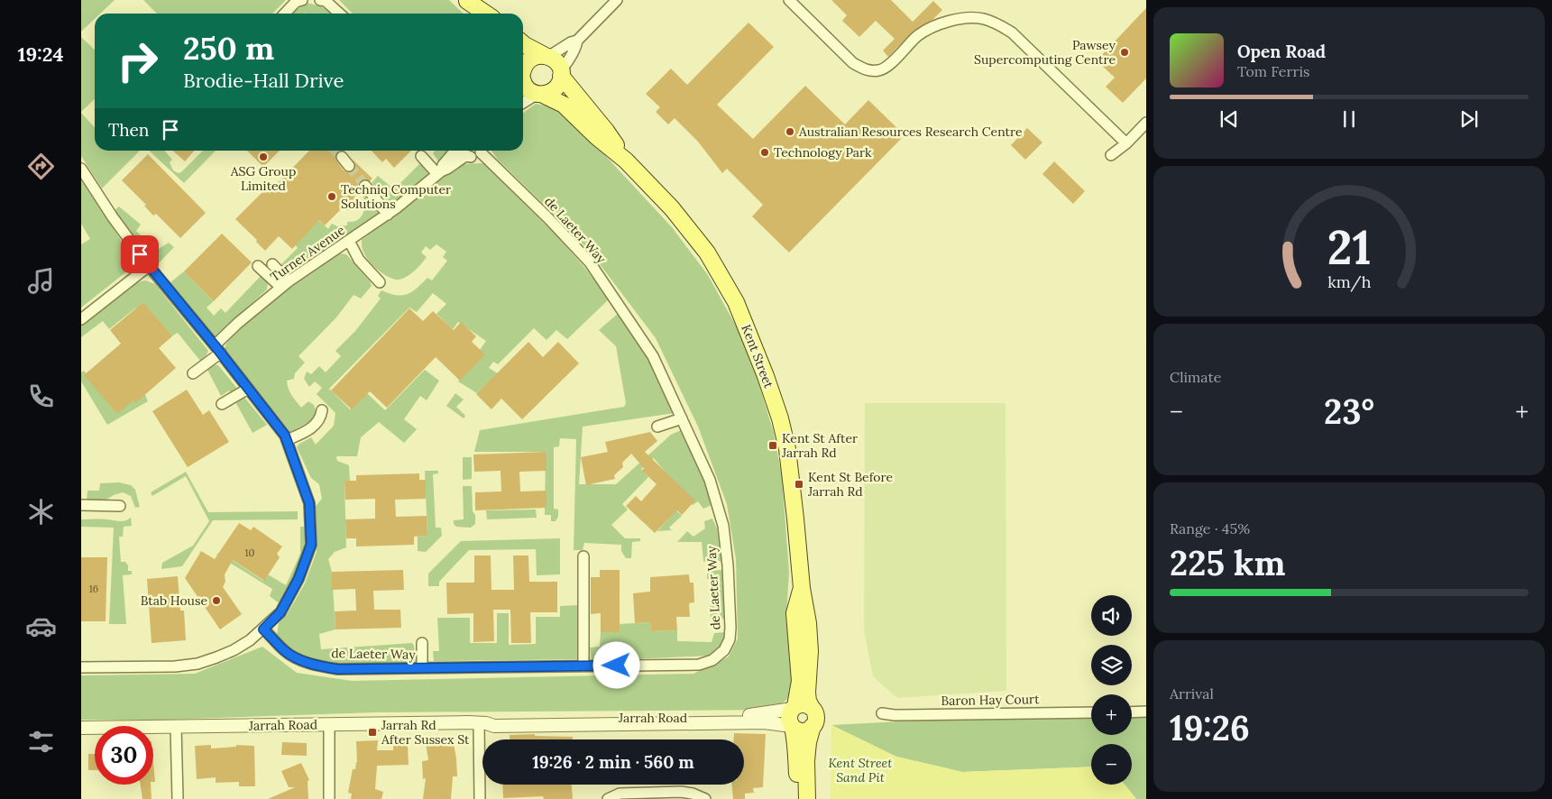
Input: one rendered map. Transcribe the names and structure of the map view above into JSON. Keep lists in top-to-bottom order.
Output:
{
  "streets": {
    "main road": ["Kent Street"],
    "street": [
      "de Laeter Way",
      "Turner Avenue",
      "Baron Hay Court",
      "Jarrah Road"
    ]
  },
  "crossings": [
    ["Kent Street", "Jarrah Road"]
  ],
  "parks": ["Kent Street Sand Pit"],
  "places": {
    "other": [
      "Pawsey Supercomputing Centre",
      "Australian Resources Research Centre",
      "Technology Park",
      "ASG Group Limited",
      "Techniq Computer Solutions",
      "Btab House"
    ],
    "transit": ["Kent St After Jarrah Rd", "Kent St Before Jarrah Rd", "Jarrah Rd After Sussex St"]
  },
  "house_numbers": ["10", "16"],
  "page": {
    "tabs": "19:24",
    "turn": ["250 m", "Brodie-Hall Drive"],
    "song": ["Open Road", "Tom Ferris"],
    "then": "Then",
    "tile": [
      "Climate",
      ["Range · 45%", "225 km"],
      ["Arrival", "19:26"]
    ],
    "heat": ["−", "23°", "+"],
    "map_buttons": ["+", "−"],
    "limit": "30",
    "trip": "19:26 · 2 min · 560 m",
    "gauge": ["21", "km/h"]
  }
}
